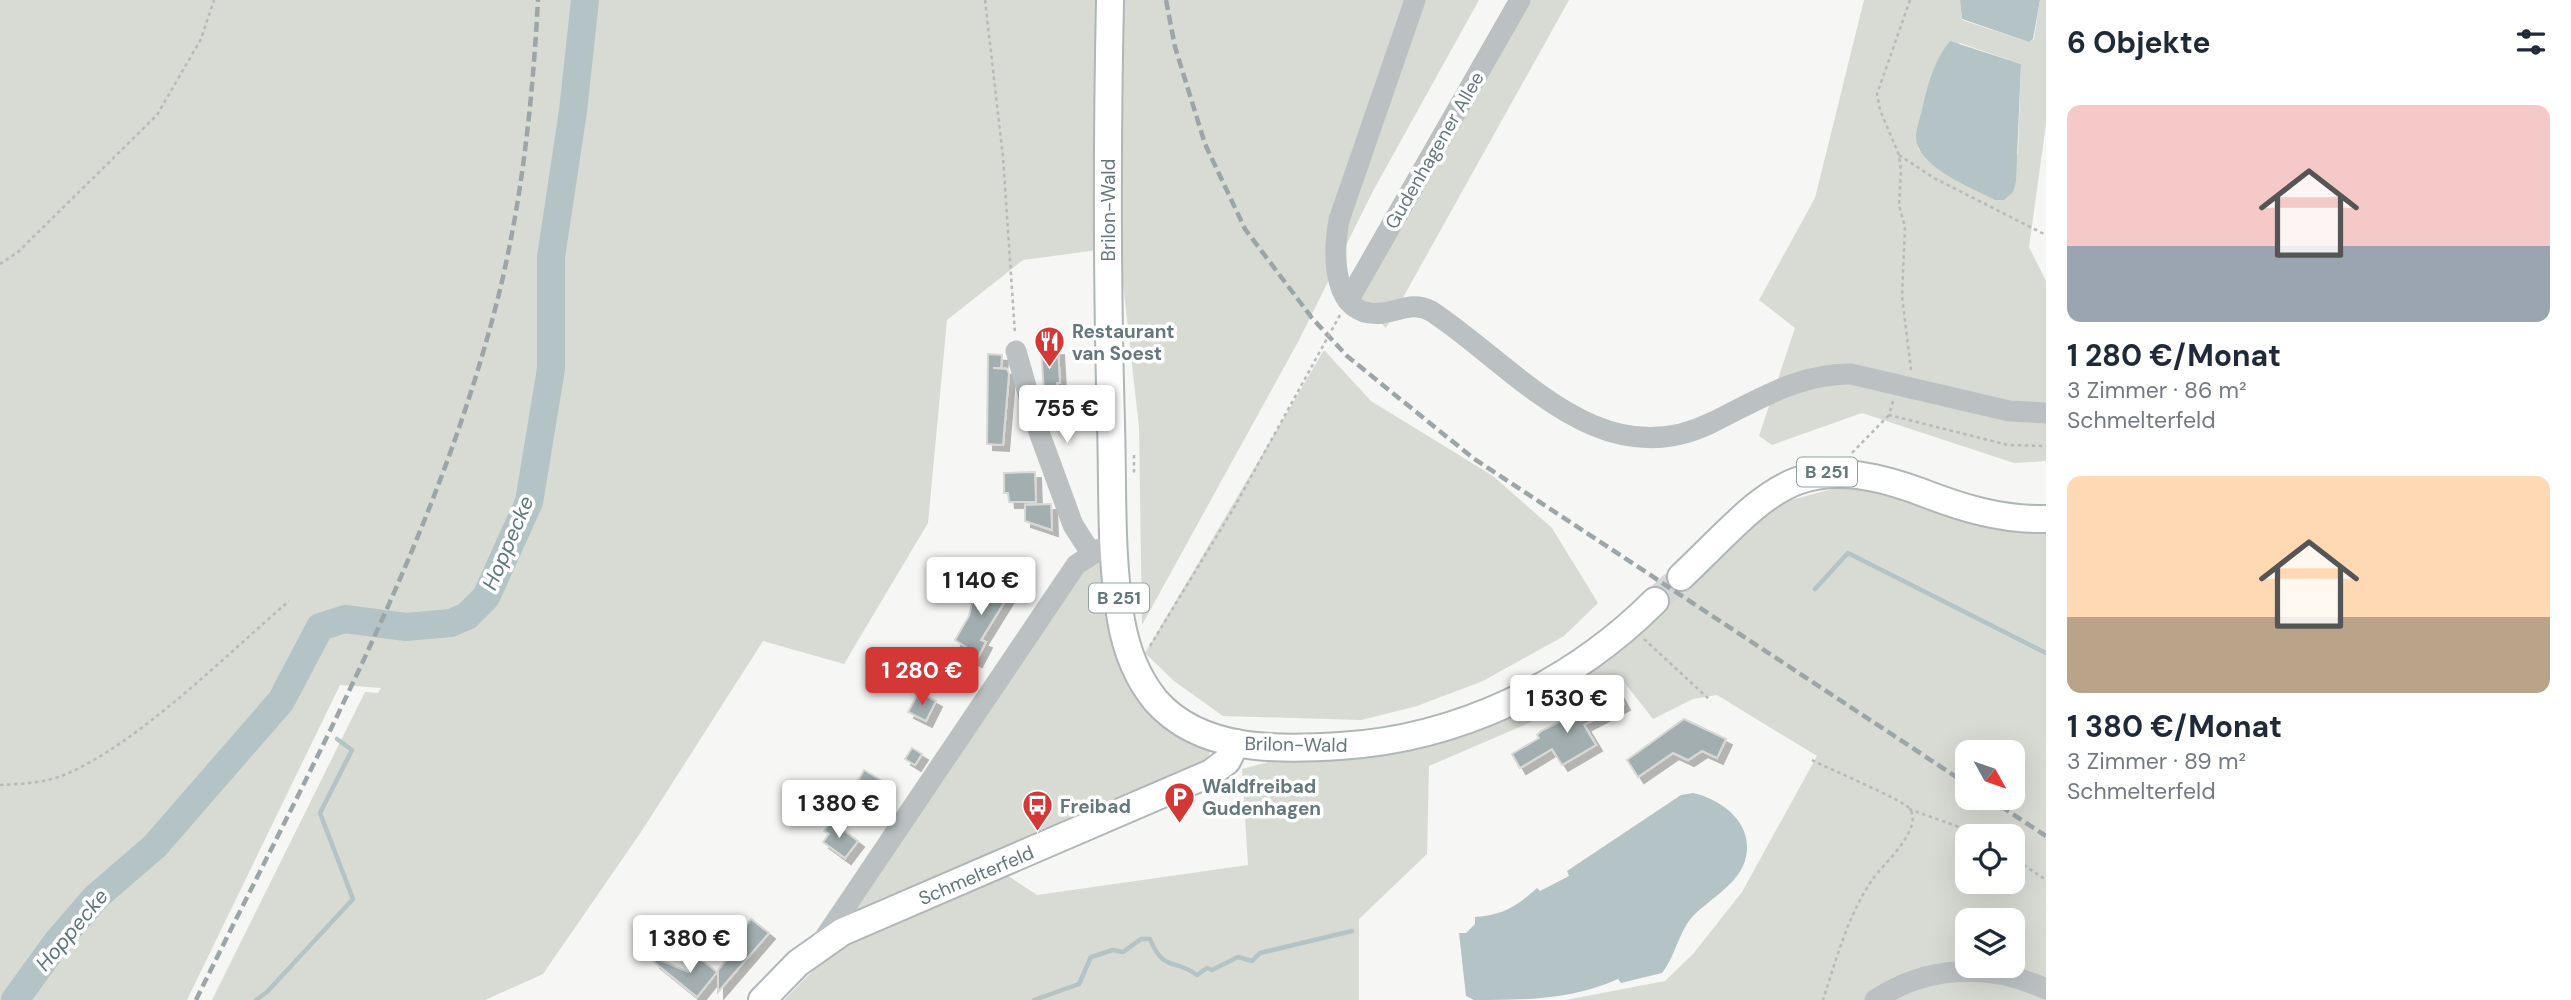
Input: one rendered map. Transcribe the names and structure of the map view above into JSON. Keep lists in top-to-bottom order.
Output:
{
  "streets": {
    "main road": ["Brilon-Wald", "B 251", "Schmelterfeld"],
    "street": ["Gudenhagener Allee"]
  },
  "crossings": [
    ["Brilon-Wald", "Schmelterfeld"]
  ],
  "water": ["Hoppecke"],
  "places": {
    "restaurant": ["Restaurant van Soest"],
    "parking": ["Waldfreibad Gudenhagen"],
    "bus stop": ["Freibad"]
  },
  "north": "bottom right",
  "page": {
    "heading": "6 Objekte",
    "list": [
      {
        "name": "1 280 €/Monat",
        "note": "3 Zimmer · 86 m² · Schmelterfeld"
      },
      {
        "name": "1 380 €/Monat",
        "note": "3 Zimmer · 89 m² · Schmelterfeld"
      }
    ],
    "price": [
      "755 €",
      "1 140 €",
      "1 280 €",
      "1 530 €",
      "1 380 €",
      "1 380 €"
    ]
  }
}
